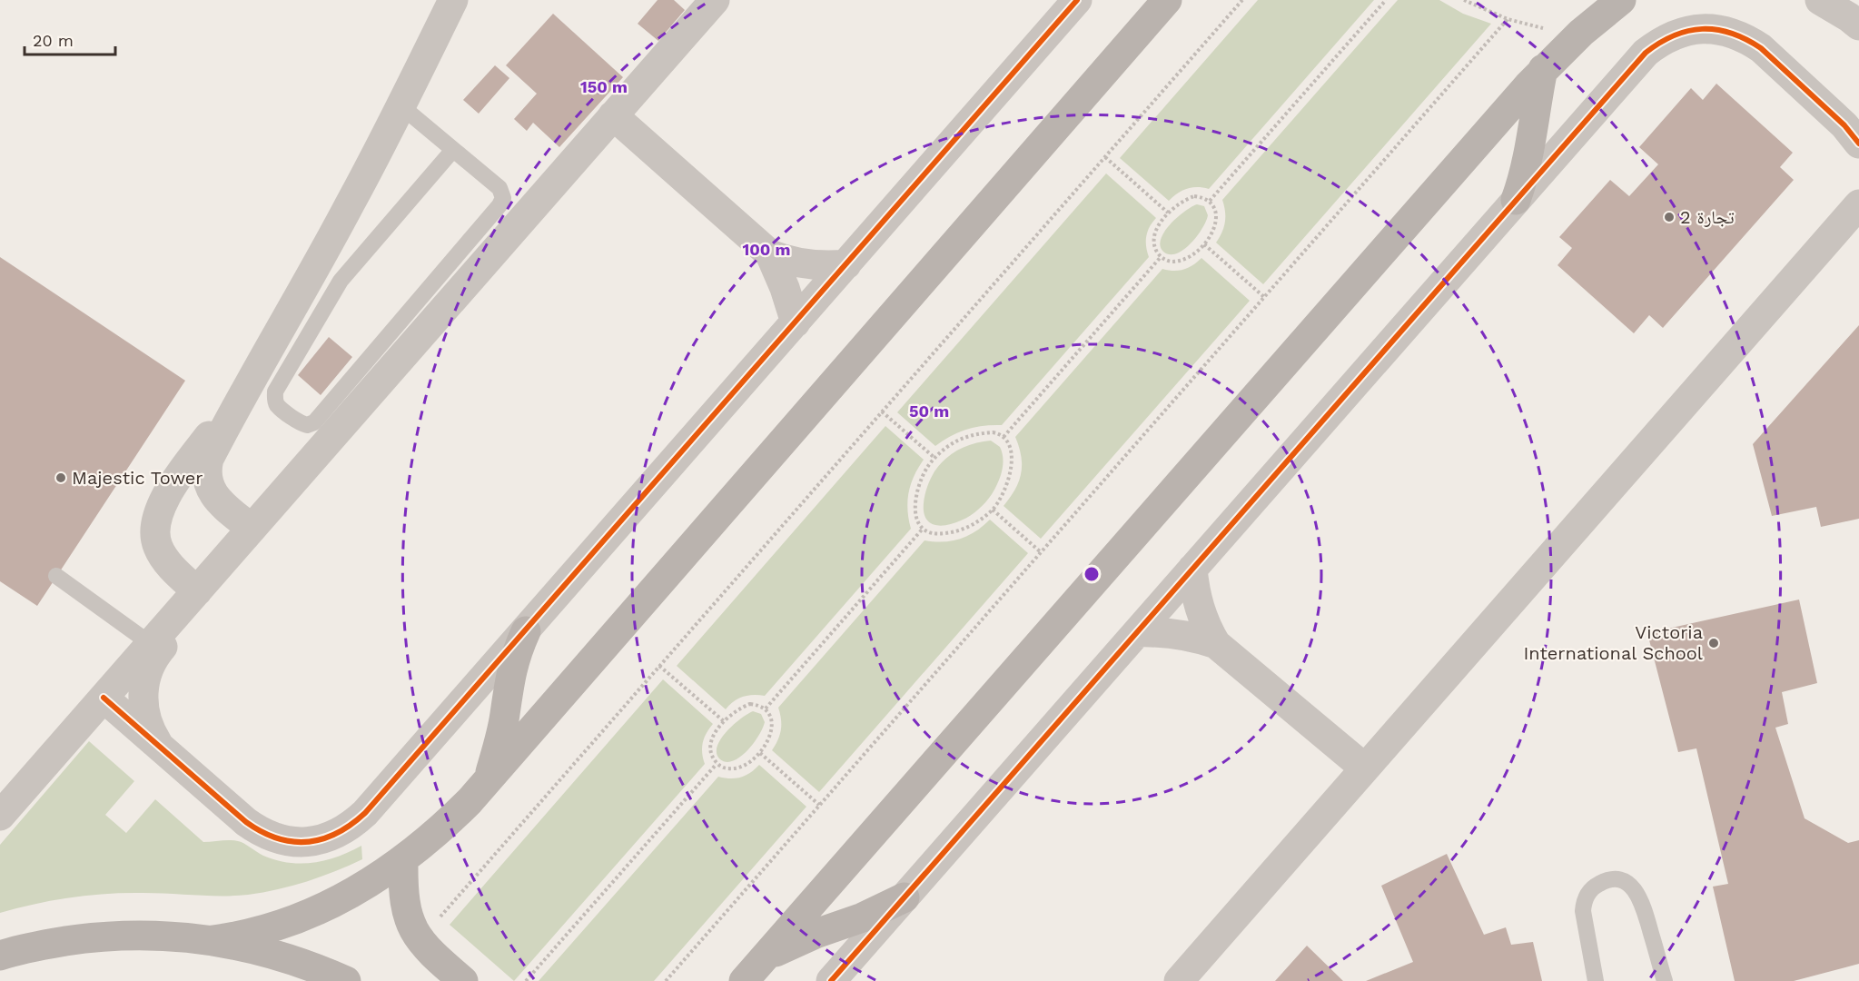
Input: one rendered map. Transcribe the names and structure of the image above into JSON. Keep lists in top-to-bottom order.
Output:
{
  "places": ["تجارة 2", "Majestic Tower", "Victoria International School"],
  "scale_bar": "20 m",
  "rings": ["150 m", "100 m", "50 m"]
}
